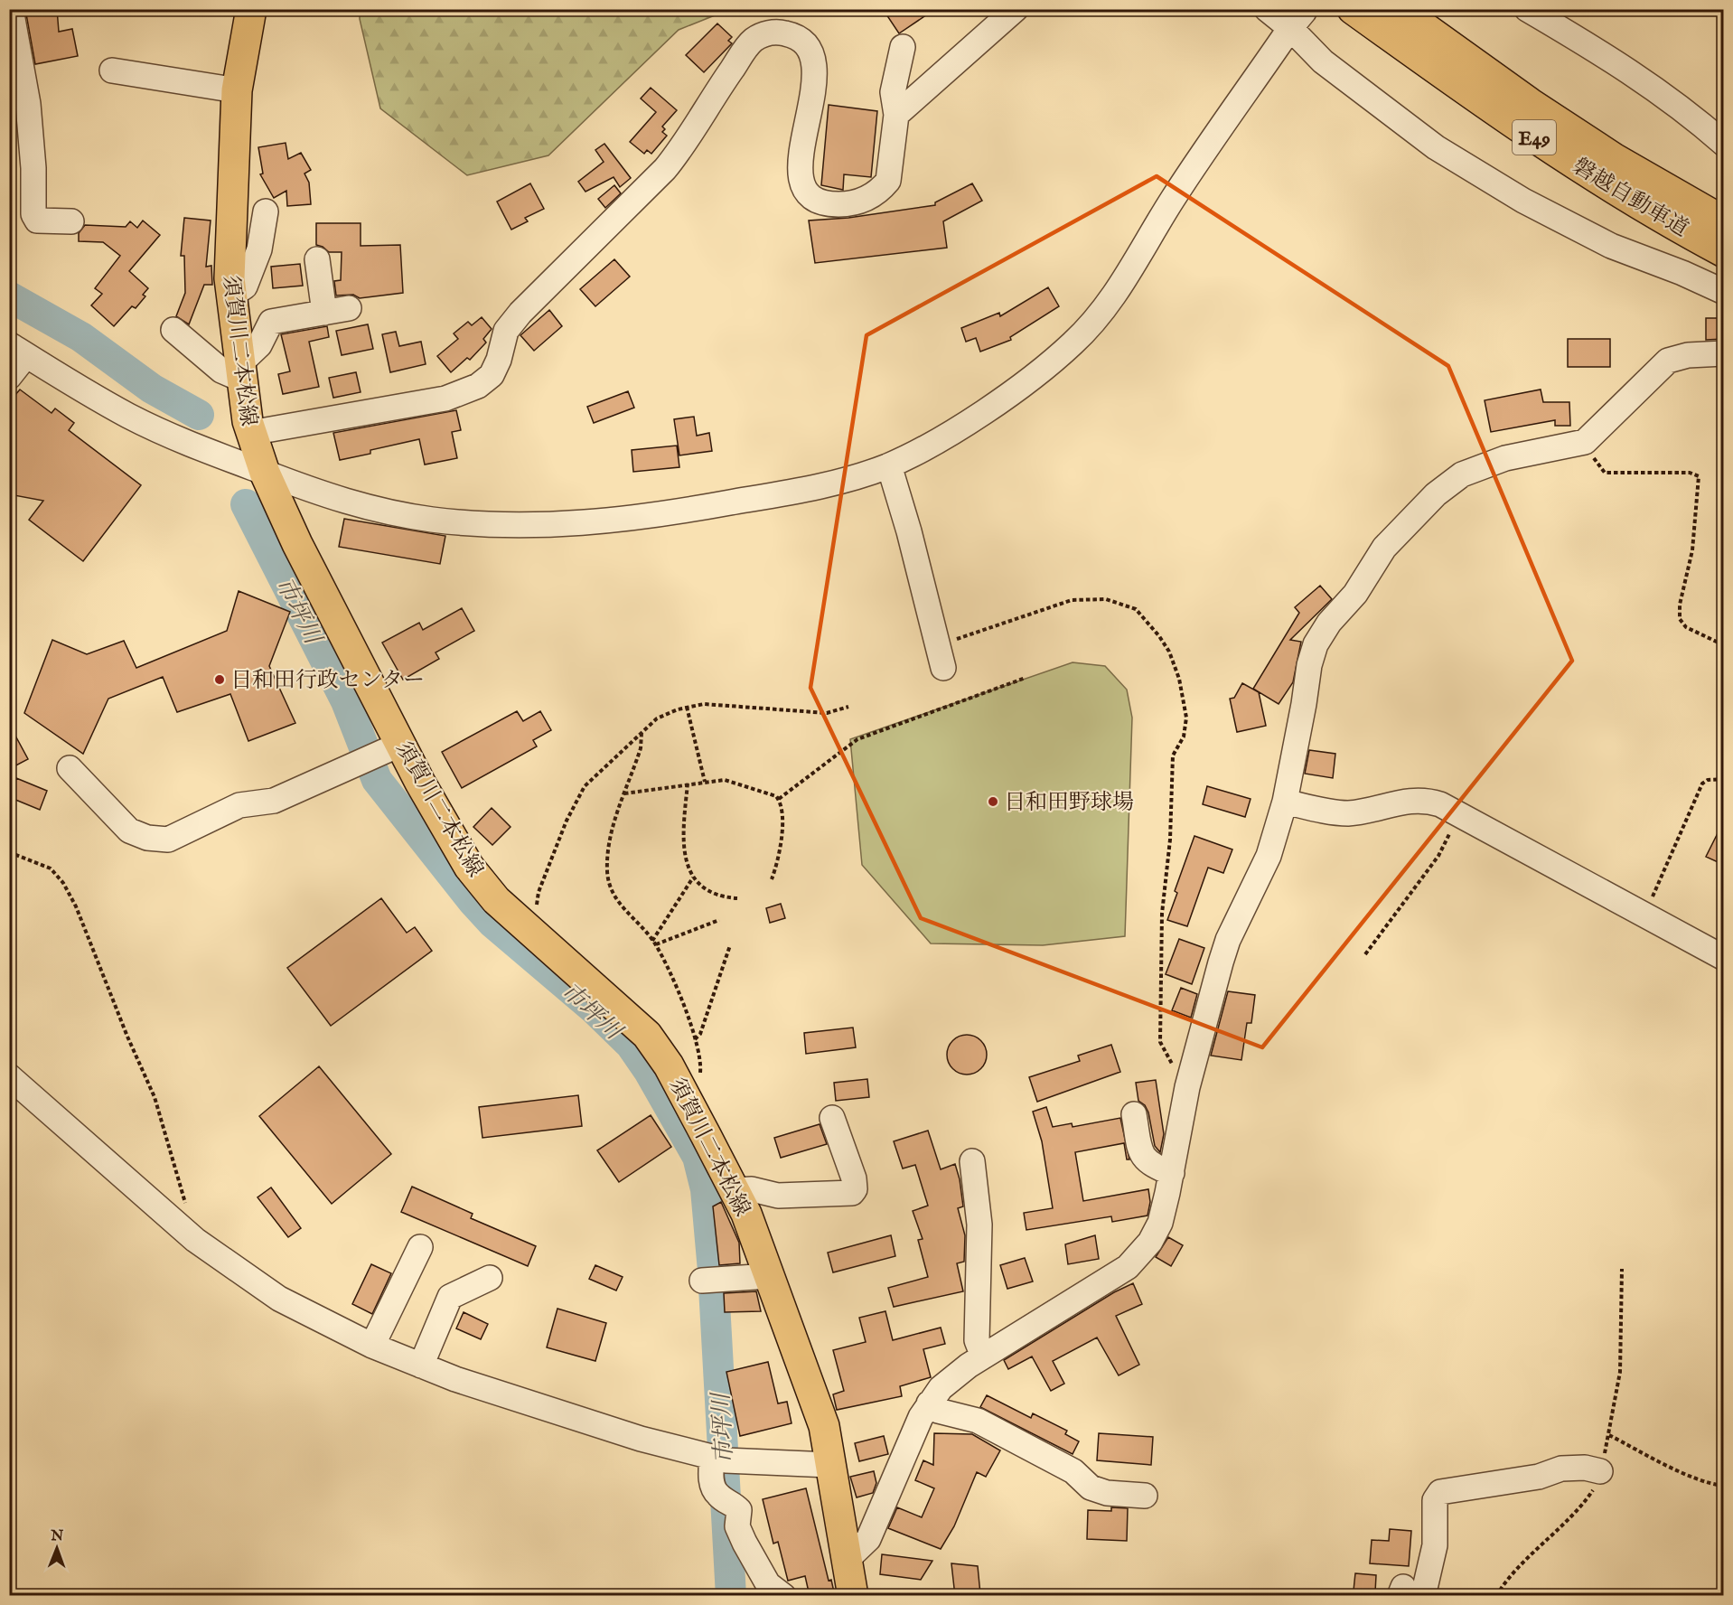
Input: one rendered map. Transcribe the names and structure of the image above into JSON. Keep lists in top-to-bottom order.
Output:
{
  "streets": {
    "main road": ["E49", "磐越自動車道", "須賀川二本松線"]
  },
  "water": ["市坪川"],
  "places": ["日和田行政センター", "日和田野球場"],
  "north": "top"
}
